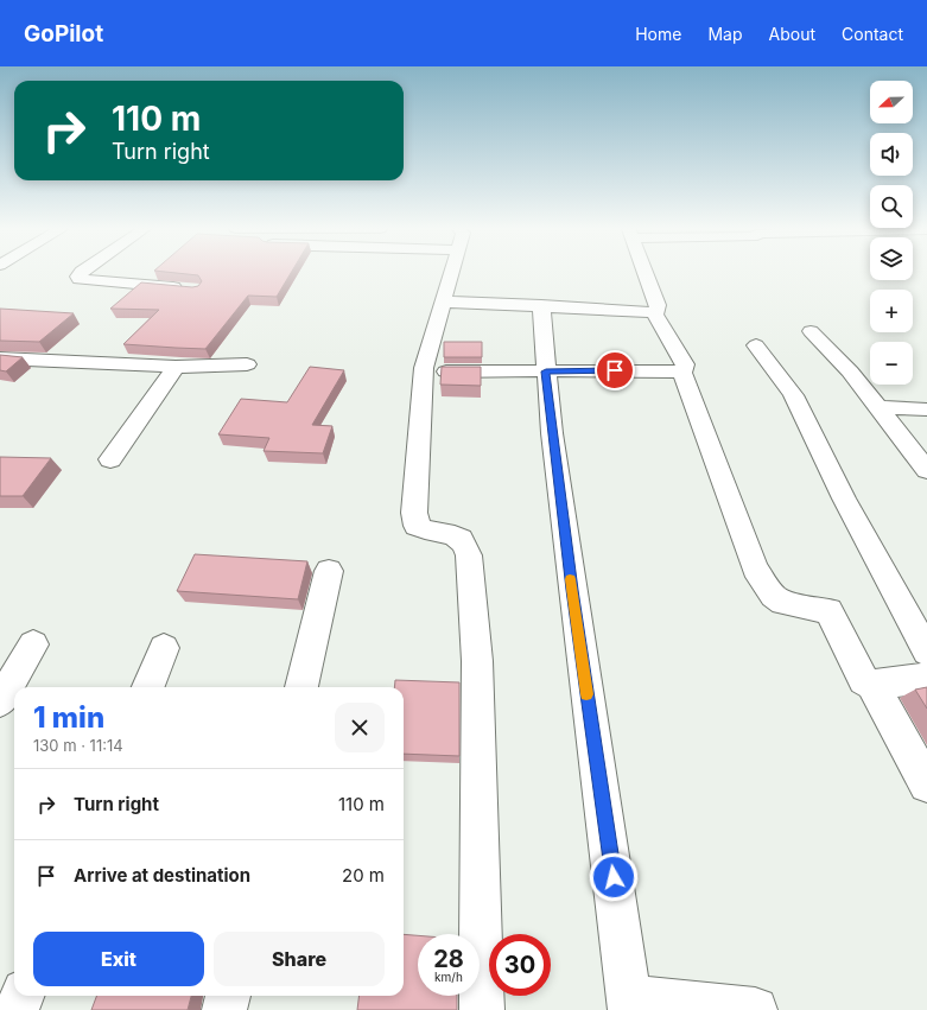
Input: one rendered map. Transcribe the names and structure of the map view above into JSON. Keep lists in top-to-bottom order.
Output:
{
  "north": "left",
  "page": {
    "header": "GoPilot",
    "nav": [
      "Home",
      "Map",
      "About",
      "Contact"
    ],
    "map_buttons": ["+", "−"],
    "turn": ["110 m", "Turn right"],
    "heading": ["1 min", "130 m · 11:14"],
    "list": [
      {
        "name": "Turn right",
        "value": "110 m"
      },
      {
        "name": "Arrive at destination",
        "value": "20 m"
      }
    ],
    "buttons": ["Exit", "Share"],
    "speed": "28 km/h",
    "limit": "30"
  }
}
